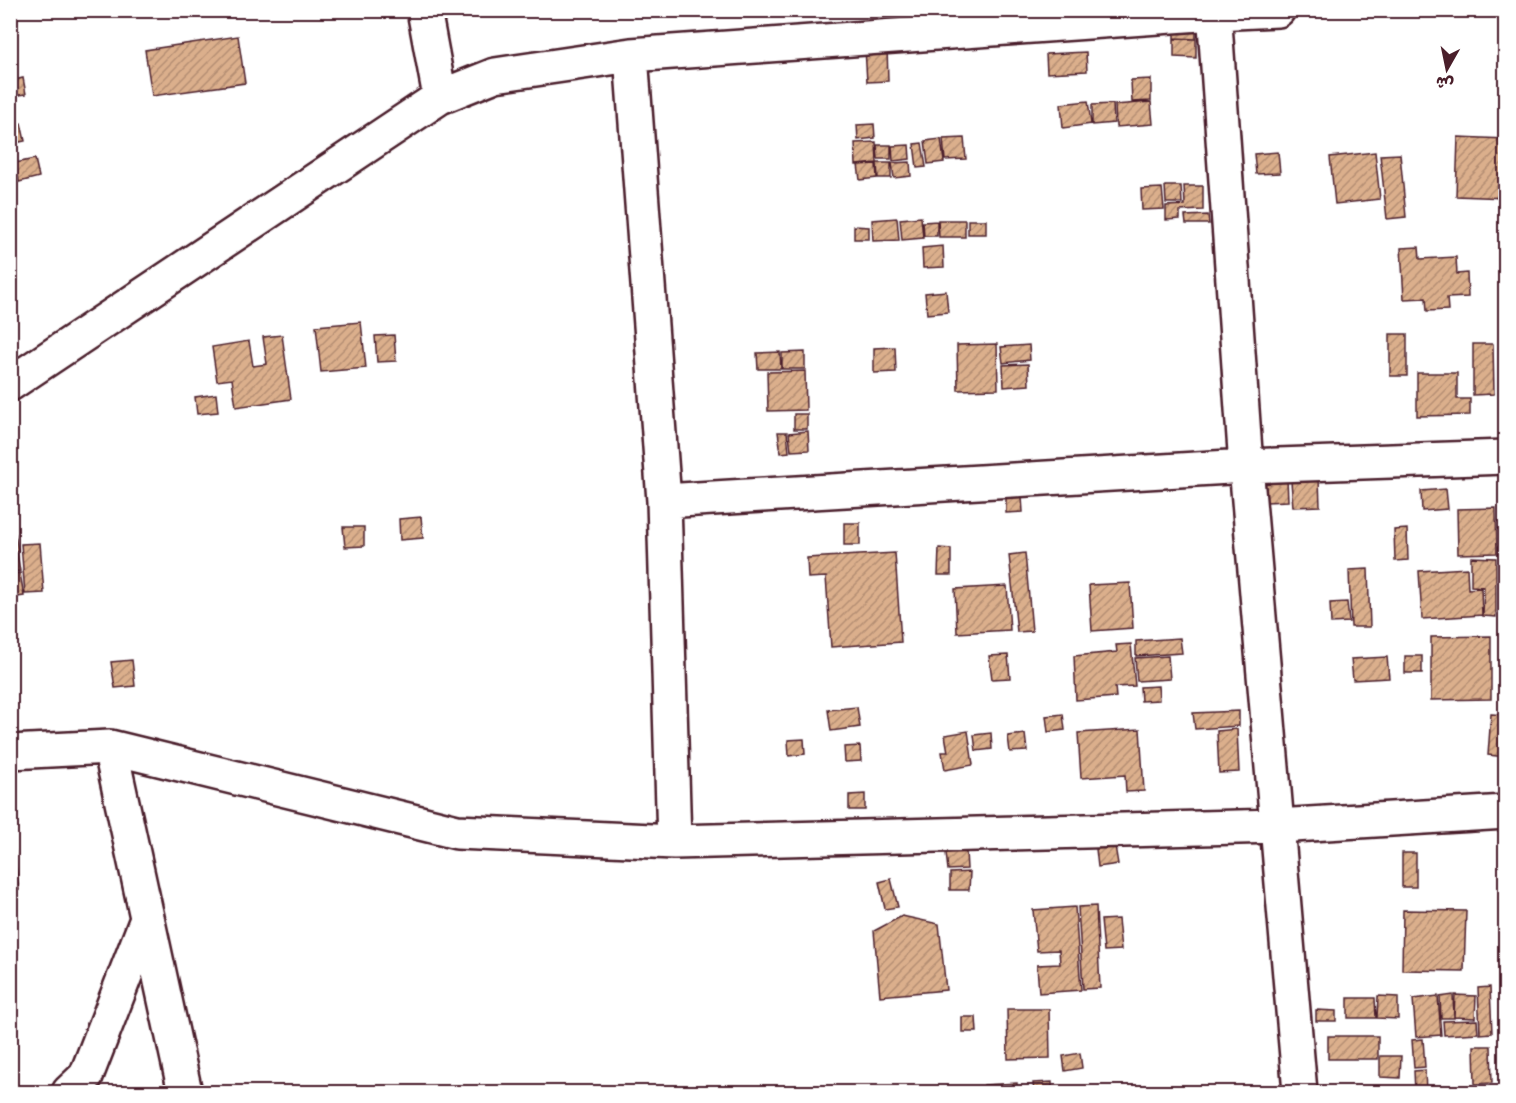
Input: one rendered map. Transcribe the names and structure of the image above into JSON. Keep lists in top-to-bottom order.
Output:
{
  "north": "bottom"
}
